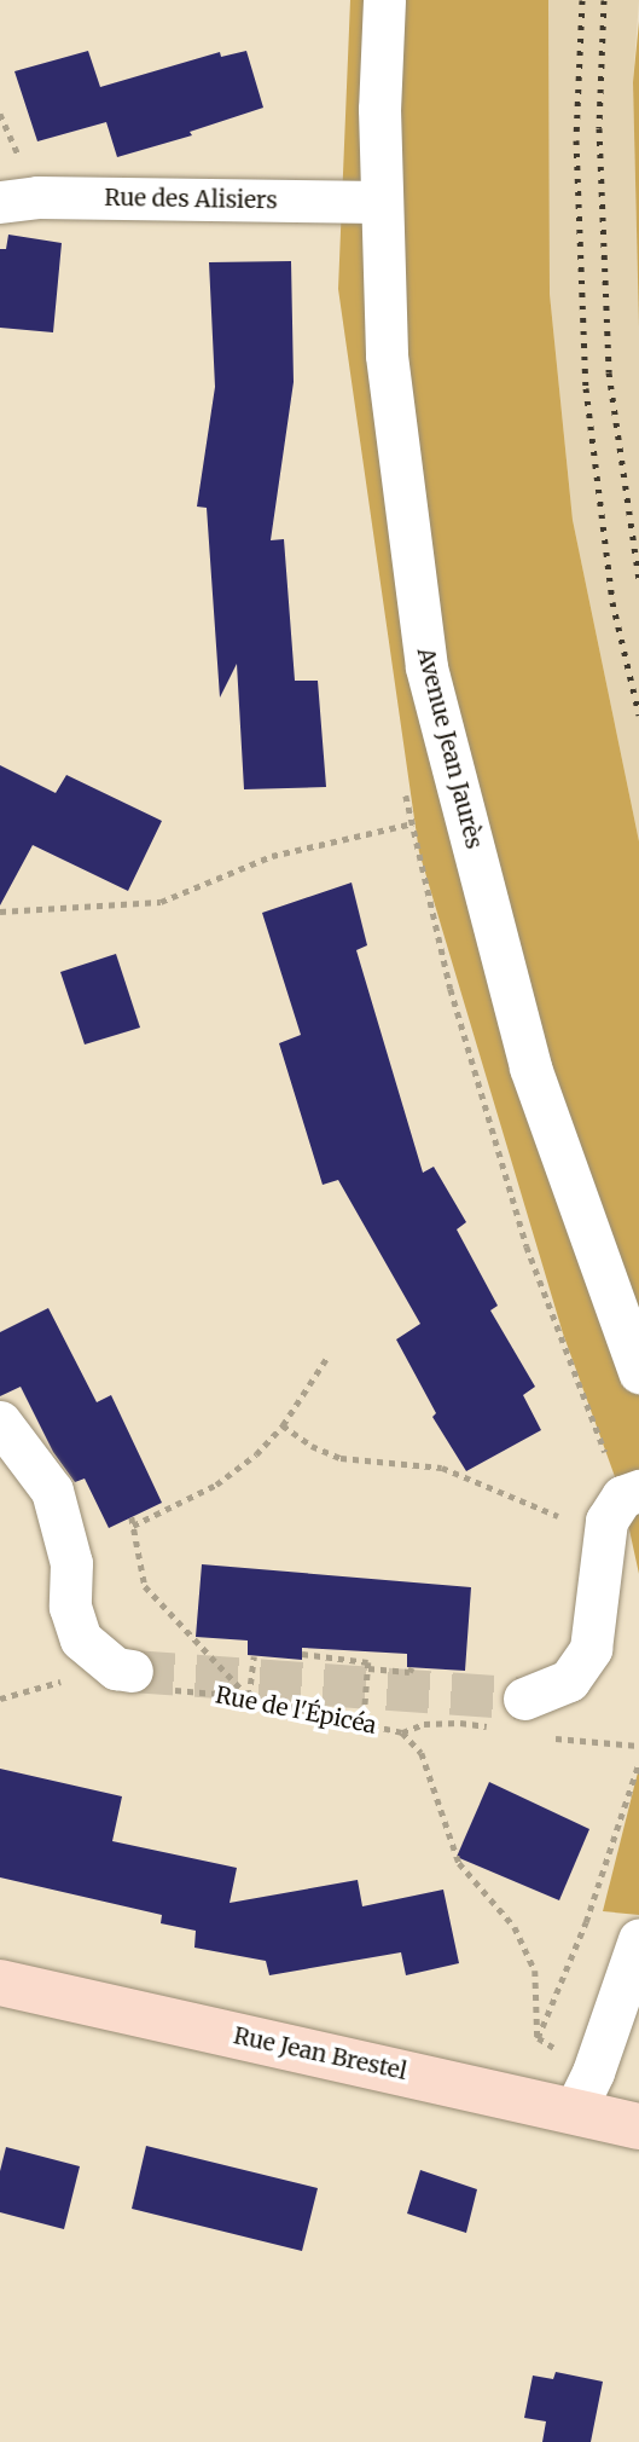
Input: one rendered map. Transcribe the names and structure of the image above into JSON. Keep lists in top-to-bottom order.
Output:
{
  "streets": {
    "street": ["Rue des Alisiers", "Avenue Jean Jaurès", "Rue Jean Brestel"],
    "path": ["Rue de l'Épicéa"]
  },
  "crossings": [
    ["Rue des Alisiers", "Avenue Jean Jaurès"]
  ]
}
